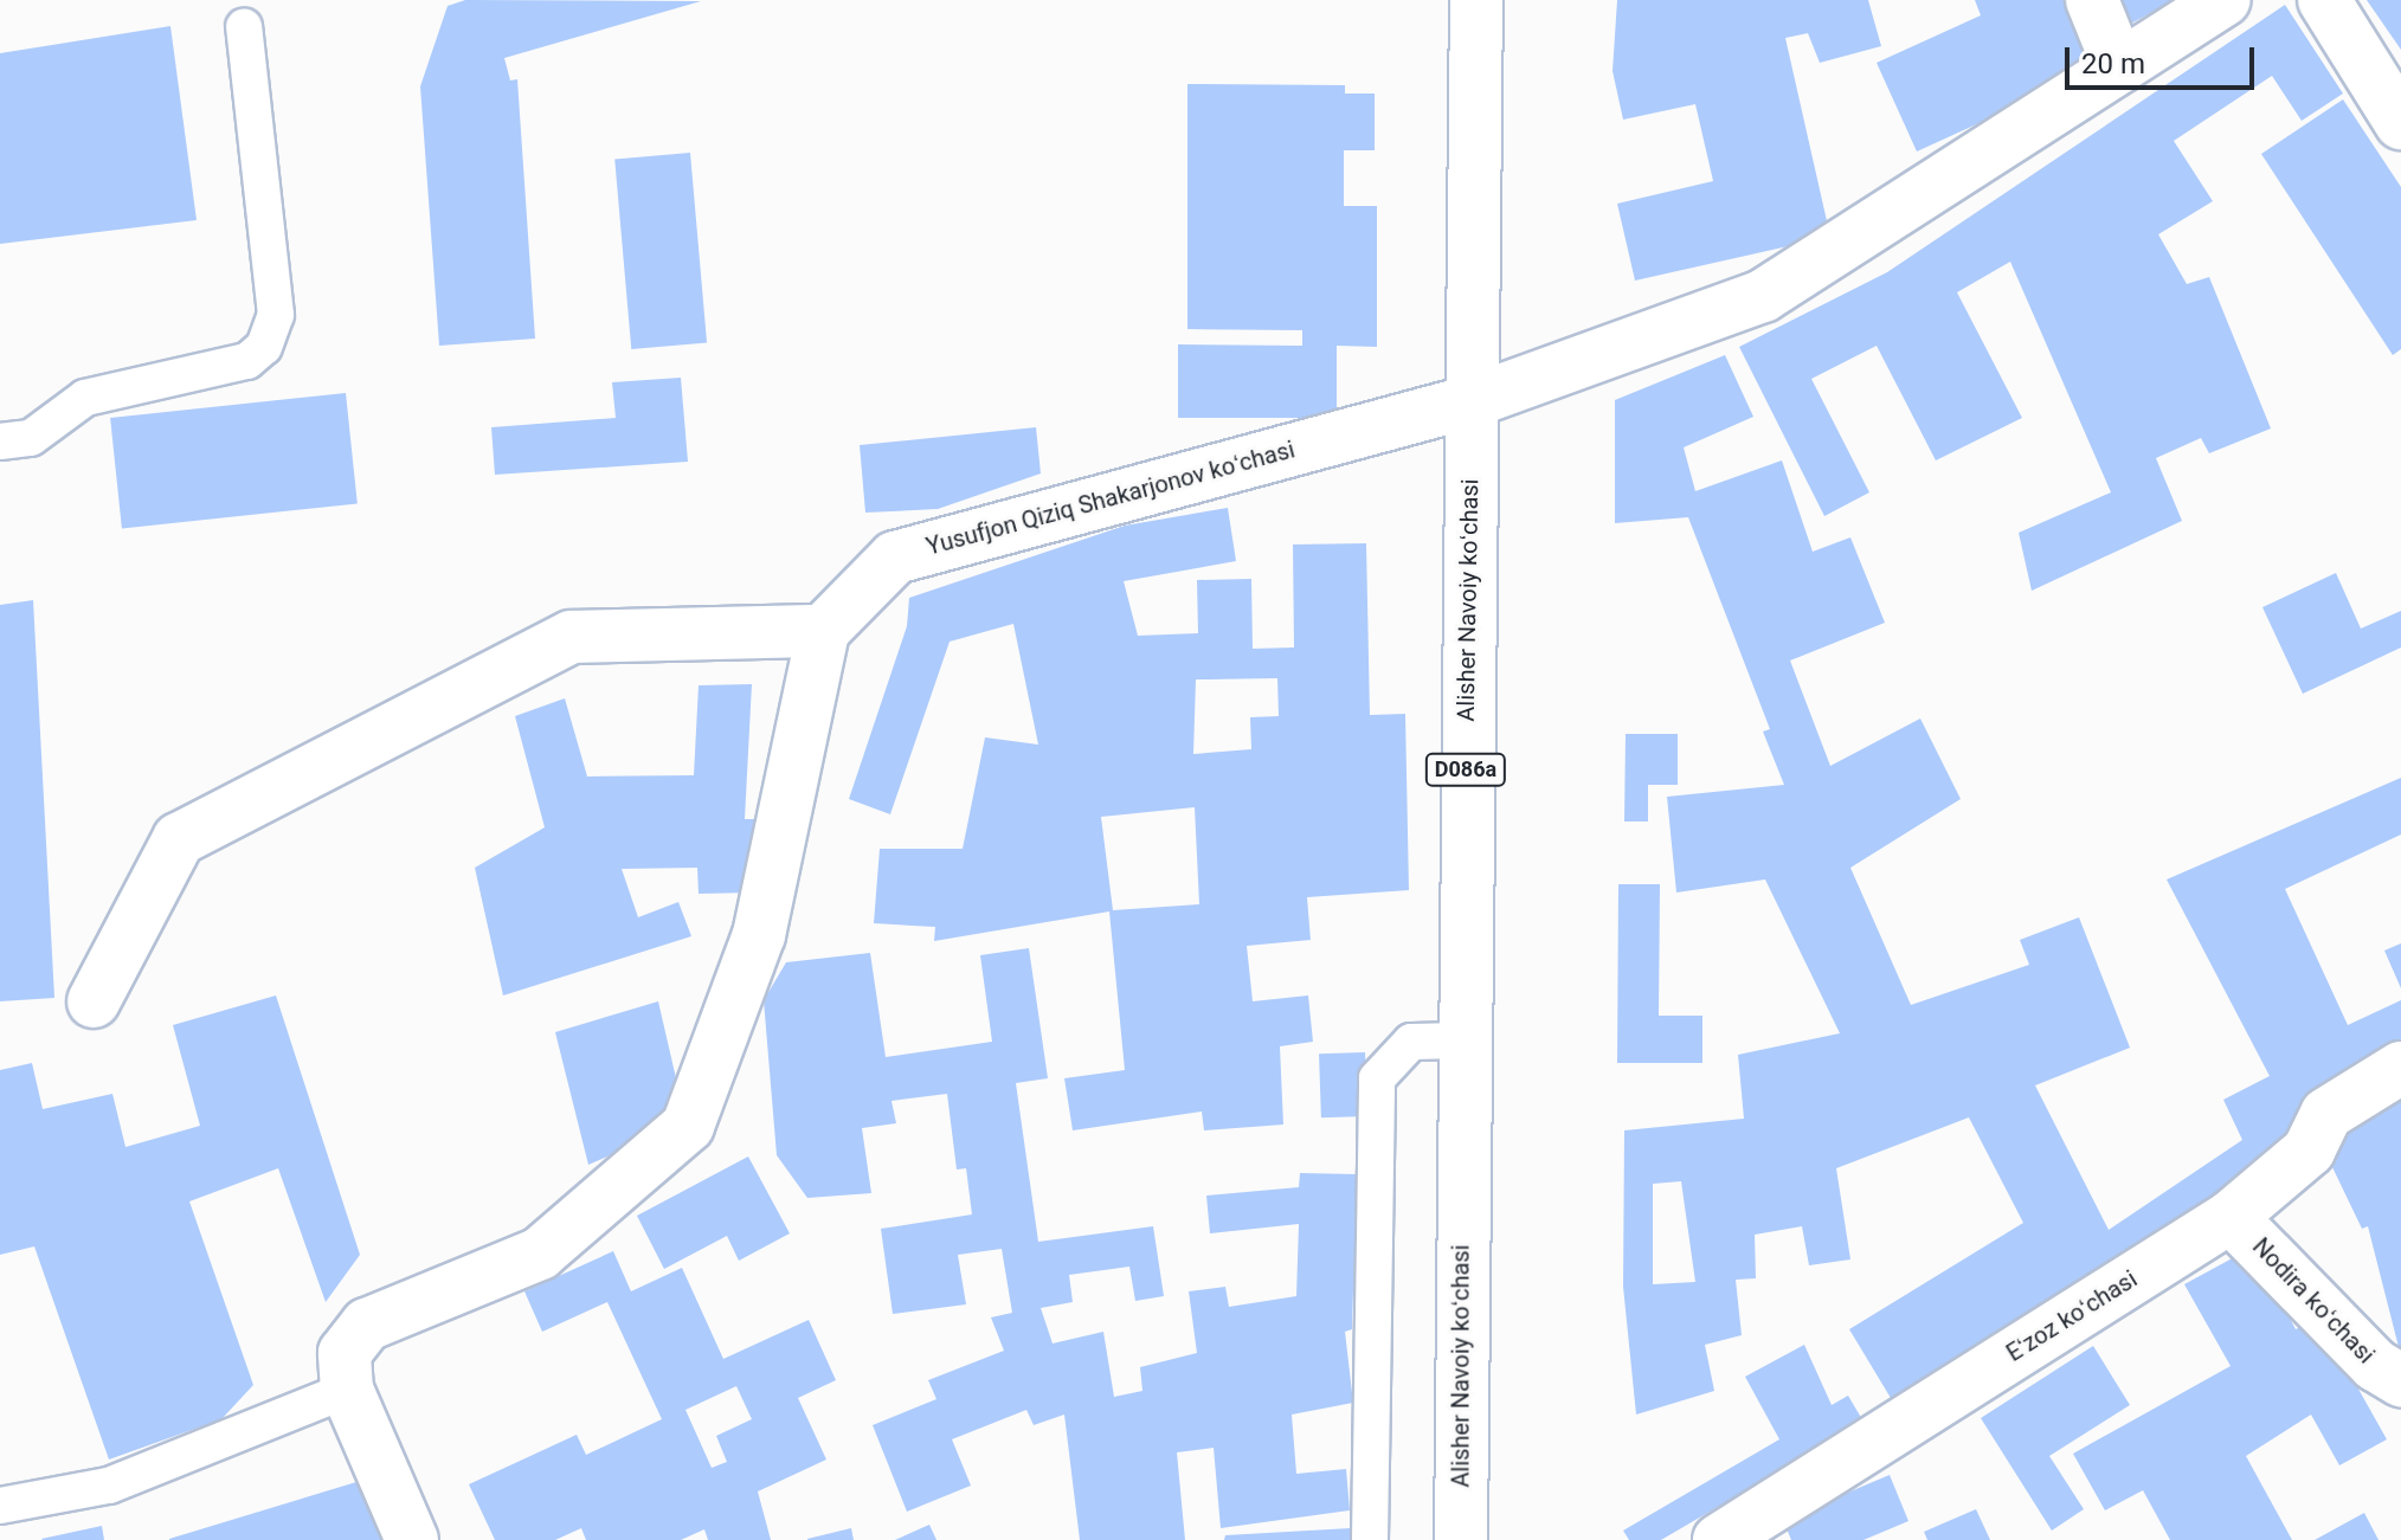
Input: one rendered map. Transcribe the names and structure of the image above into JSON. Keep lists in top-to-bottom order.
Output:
{
  "streets": {
    "street": [
      "Yusufjon Qiziq Shakarjonov koʻchasi",
      "Alisher Navoiy koʻchasi",
      "D086a",
      "Nodira koʻchasi",
      "Eʻzoz koʻchasi"
    ]
  },
  "crossings": [
    ["Yusufjon Qiziq Shakarjonov koʻchasi", "Alisher Navoiy koʻchasi"],
    ["Nodira koʻchasi", "Eʻzoz koʻchasi"]
  ],
  "scale_bar": "20 m"
}
